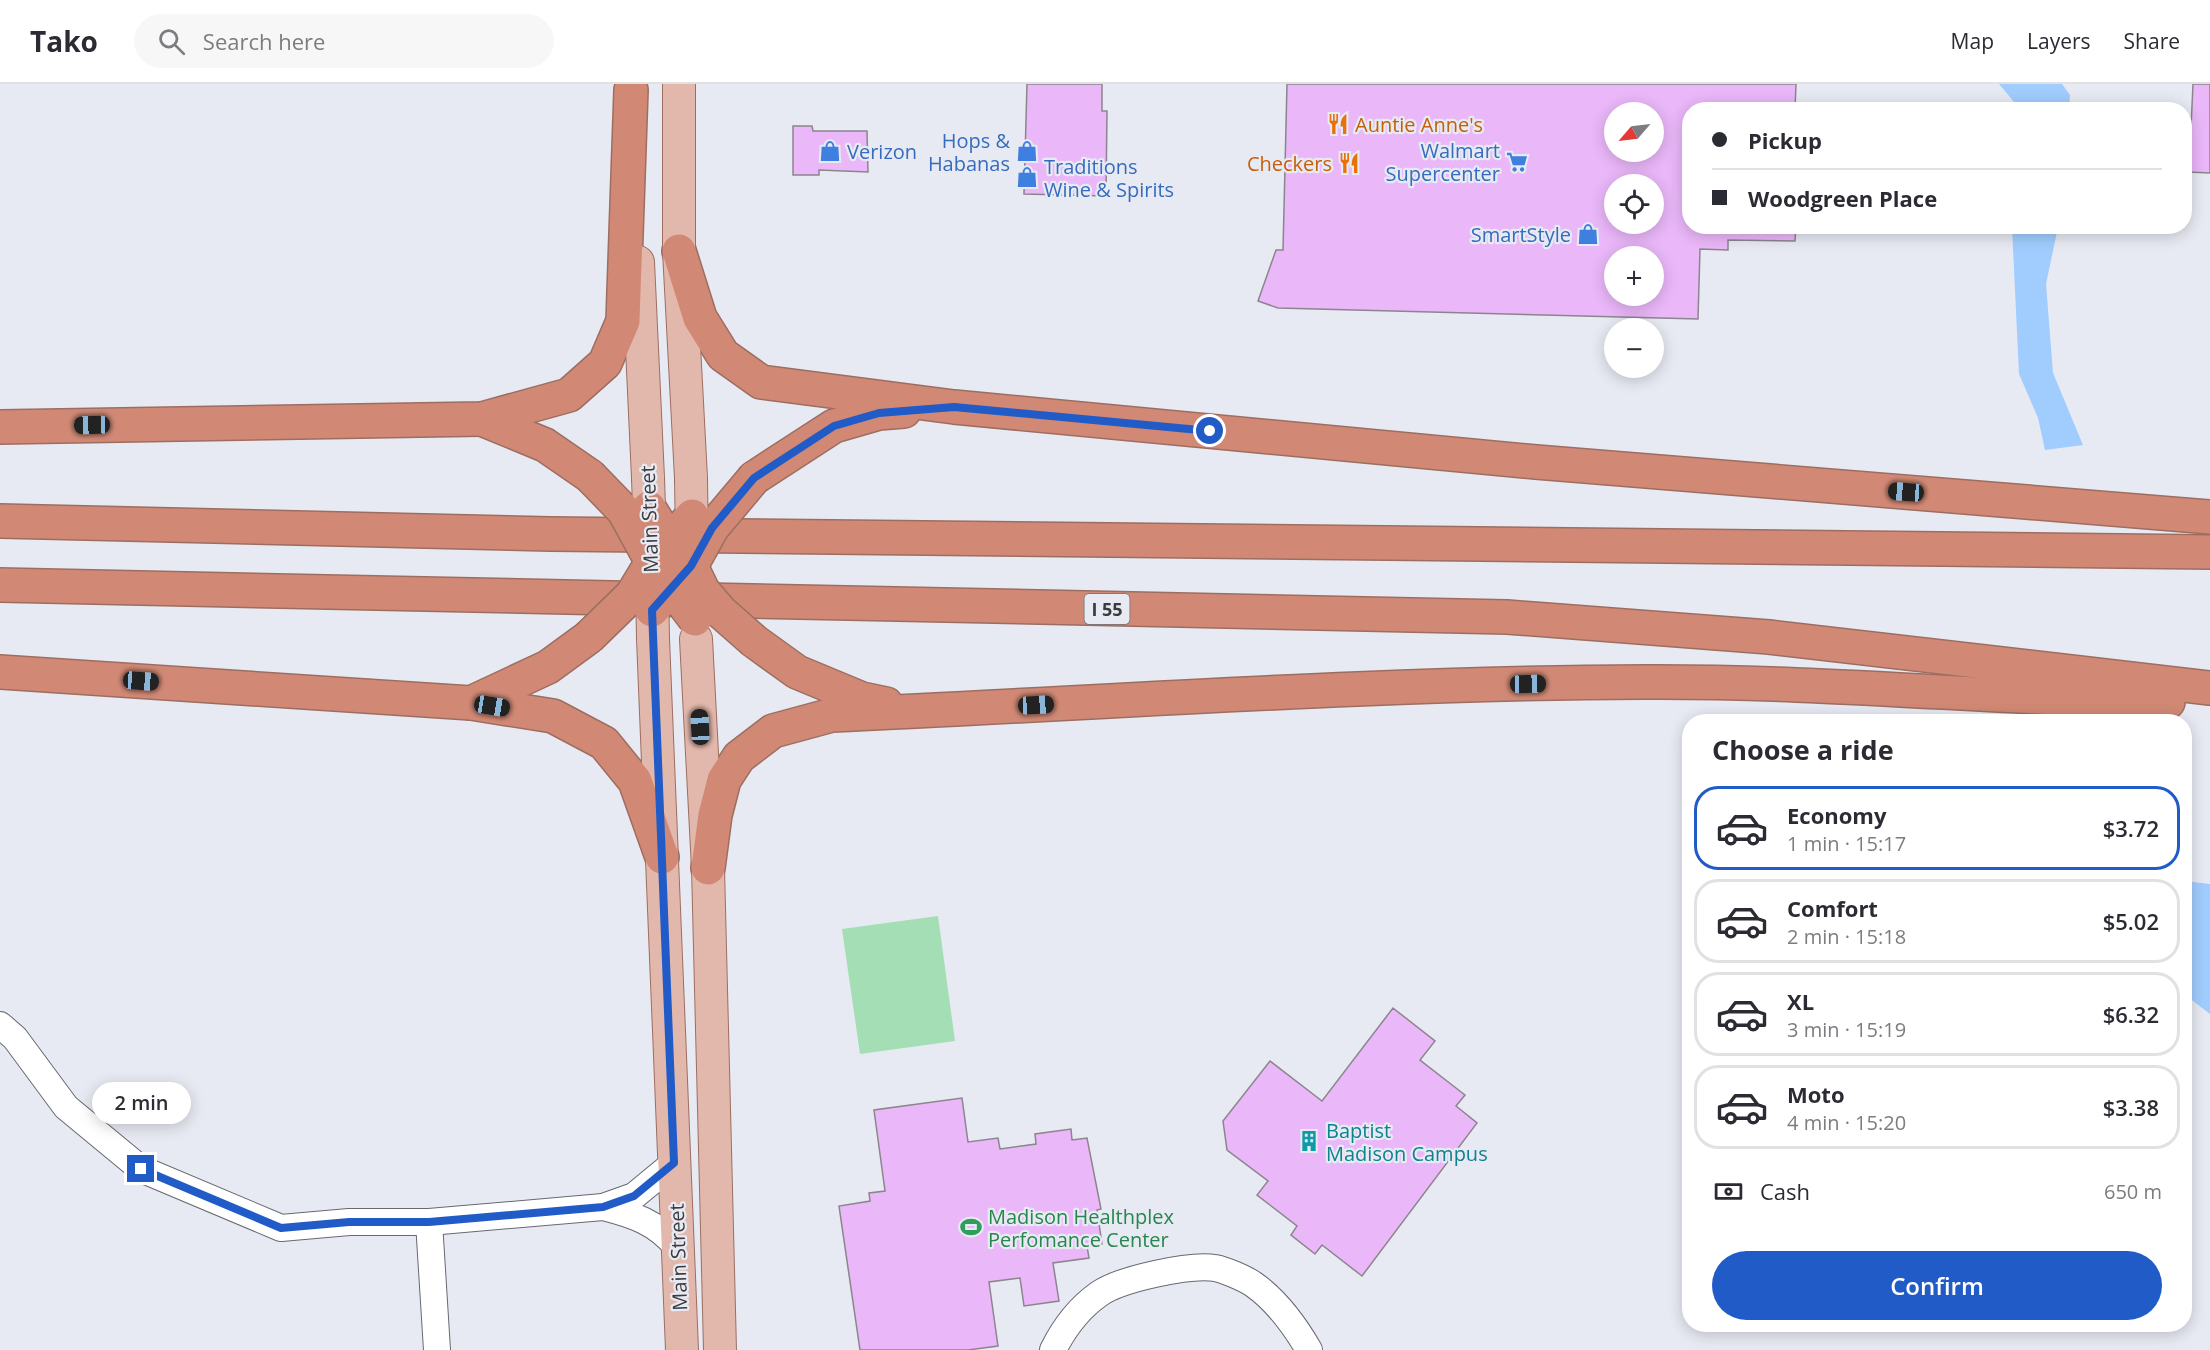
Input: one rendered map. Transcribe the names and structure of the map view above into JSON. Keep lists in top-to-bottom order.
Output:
{
  "streets": {
    "highway": ["I 55"],
    "main road": ["Main Street"]
  },
  "places": {
    "restaurant": ["Auntie Anne's", "Checkers"],
    "shop": [
      "Verizon",
      "Hops & Habanas",
      "Traditions Wine & Spirits",
      "SmartStyle"
    ],
    "supermarket": ["Walmart Supercenter"],
    "building": ["Baptist Madison Campus"],
    "sports": ["Madison Healthplex Perfomance Center"]
  },
  "north": "bottom left",
  "page": {
    "header": "Tako",
    "search": "Search here",
    "nav": ["Map", "Layers", "Share"],
    "map_buttons": ["+", "−"],
    "banner": ["Pickup", "Woodgreen Place"],
    "heading": "Choose a ride",
    "list": [
      {
        "name": "Economy",
        "note": "1 min · 15:17",
        "value": "$3.72"
      },
      {
        "name": "Comfort",
        "note": "2 min · 15:18",
        "value": "$5.02"
      },
      {
        "name": "XL",
        "note": "3 min · 15:19",
        "value": "$6.32"
      },
      {
        "name": "Moto",
        "note": "4 min · 15:20",
        "value": "$3.38"
      }
    ],
    "bubble": "2 min",
    "pay": ["Cash", "650 m"],
    "buttons": "Confirm"
  }
}
